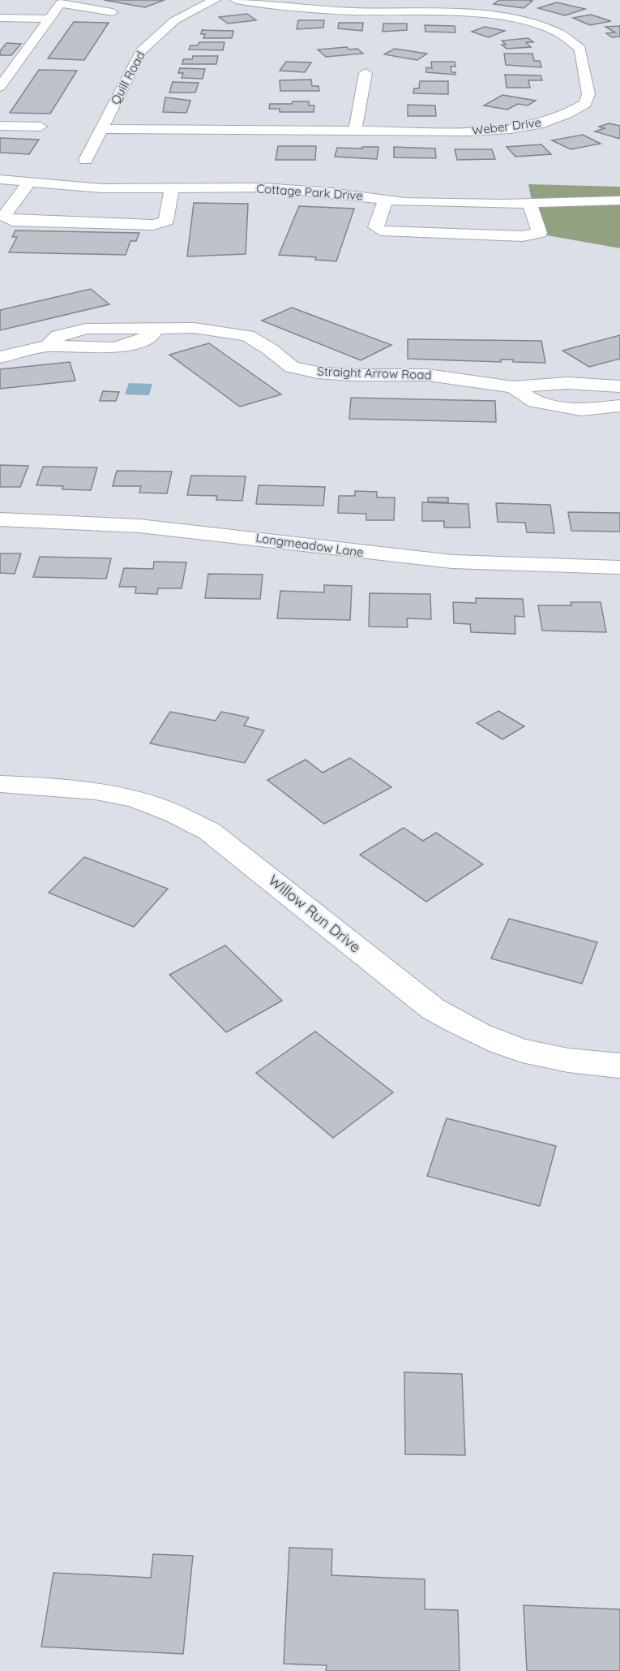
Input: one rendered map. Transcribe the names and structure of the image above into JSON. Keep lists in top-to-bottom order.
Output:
{
  "streets": {
    "street": [
      "Quill Road",
      "Weber Drive",
      "Cottage Park Drive",
      "Straight Arrow Road",
      "Longmeadow Lane",
      "Willow Run Drive"
    ]
  },
  "crossings": [
    ["Quill Road", "Weber Drive"]
  ]
}
